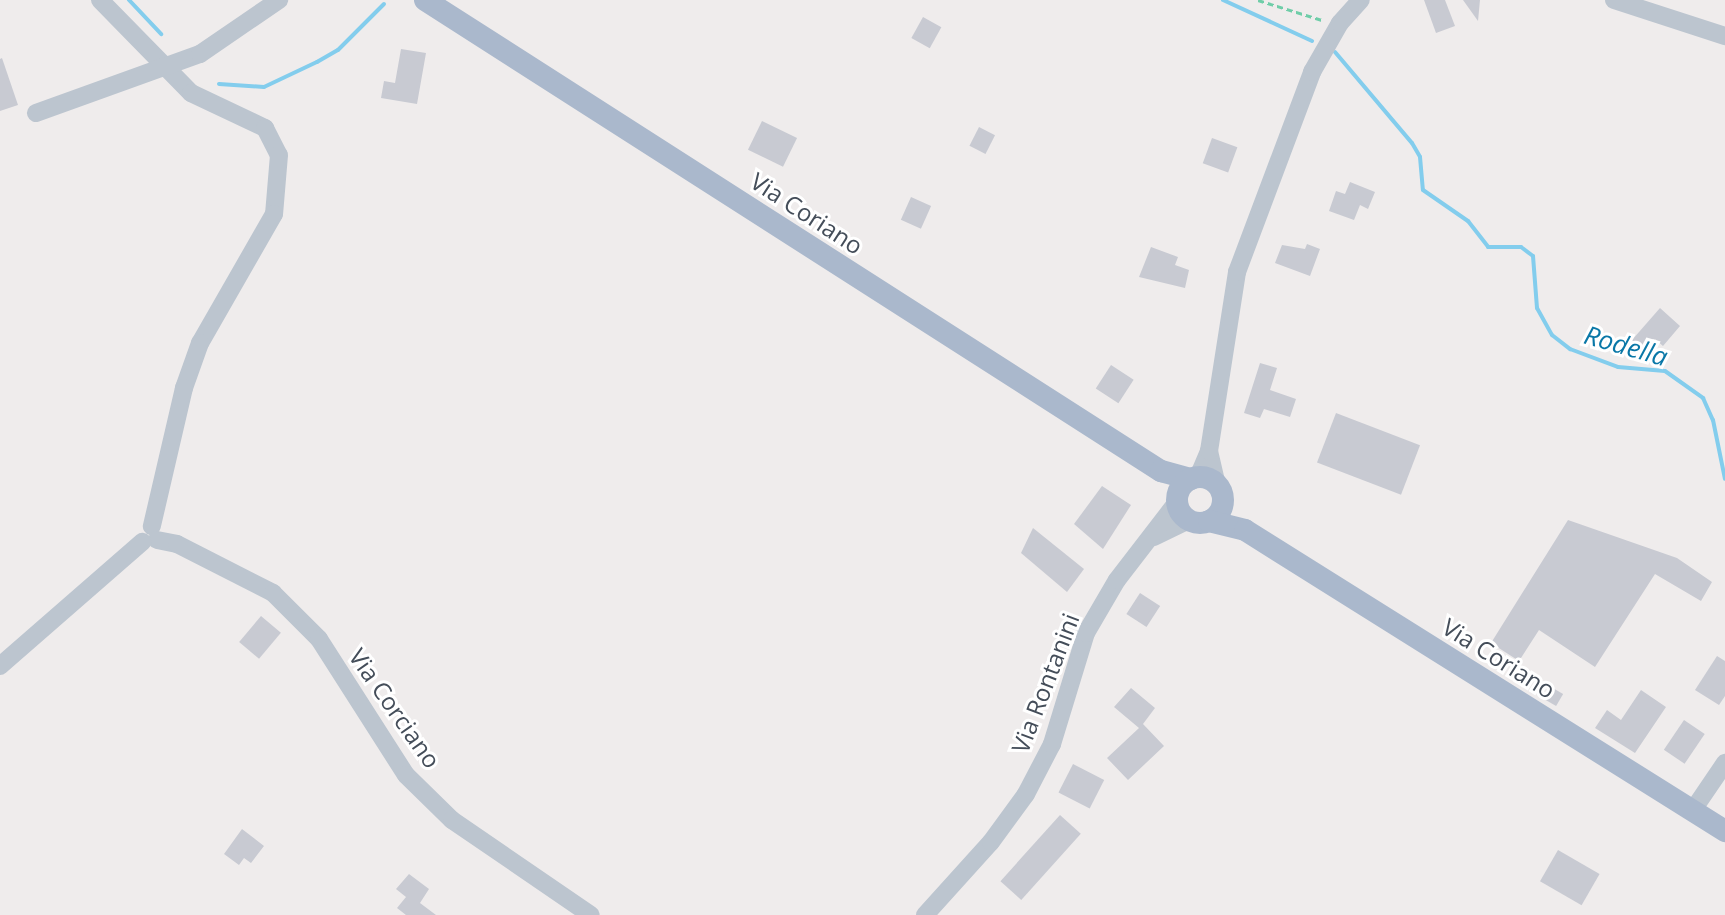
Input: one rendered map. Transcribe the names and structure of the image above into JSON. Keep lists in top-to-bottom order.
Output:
{
  "streets": {
    "main road": ["Via Coriano"],
    "street": ["Via Rontanini", "Via Corciano"]
  },
  "crossings": [
    ["Via Coriano", "Via Rontanini"]
  ],
  "water": ["Rodella"]
}
